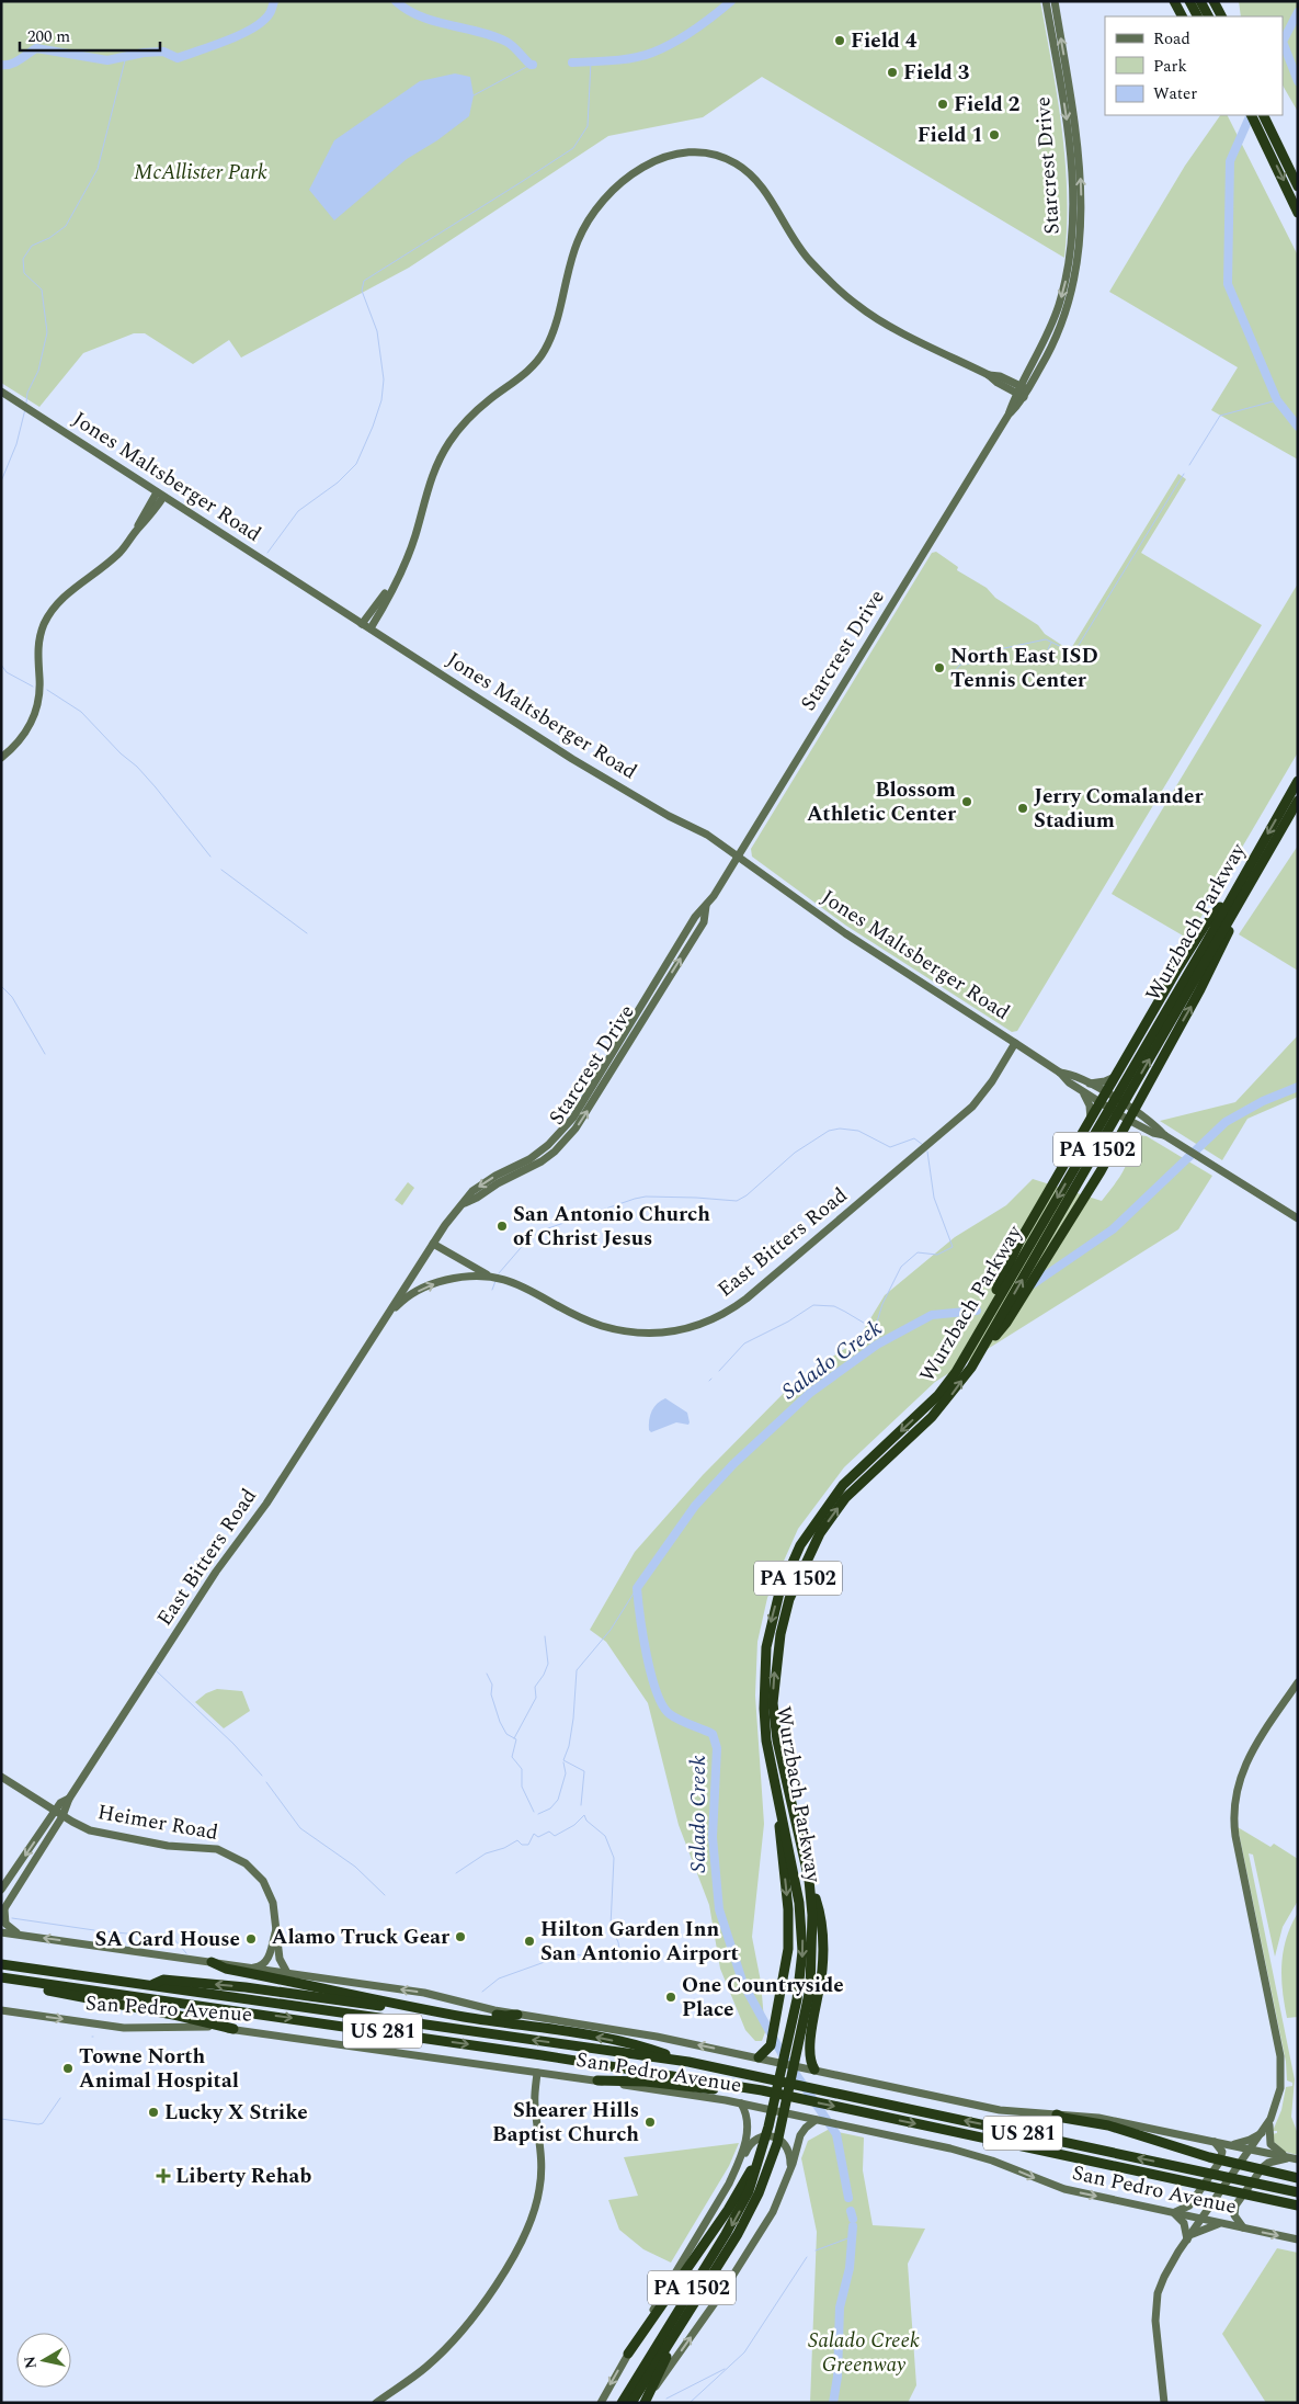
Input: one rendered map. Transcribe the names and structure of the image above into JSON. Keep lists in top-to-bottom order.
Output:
{
  "streets": {
    "highway": ["Wurzbach Parkway", "PA 1502", "US 281"],
    "main road": [
      "Starcrest Drive",
      "Jones Maltsberger Road",
      "East Bitters Road",
      "Heimer Road",
      "San Pedro Avenue"
    ]
  },
  "crossings": [
    ["Starcrest Drive", "Jones Maltsberger Road"],
    ["Starcrest Drive", "East Bitters Road"],
    ["Jones Maltsberger Road", "East Bitters Road"],
    ["East Bitters Road", "Heimer Road"],
    ["Heimer Road", "San Pedro Avenue"]
  ],
  "water": ["Salado Creek"],
  "parks": ["McAllister Park", "Salado Creek Greenway"],
  "places": {
    "other": [
      "Field 4",
      "Field 3",
      "Field 2",
      "Field 1",
      "North East ISD Tennis Center",
      "Blossom Athletic Center",
      "Jerry Comalander Stadium",
      "San Antonio Church of Christ Jesus",
      "Alamo Truck Gear",
      "SA Card House",
      "Hilton Garden Inn San Antonio Airport",
      "One Countryside Place",
      "Towne North Animal Hospital",
      "Lucky X Strike",
      "Shearer Hills Baptist Church"
    ],
    "health": ["Liberty Rehab"]
  },
  "legend": ["Road", "Park", "Water"],
  "scale_bar": "200 m",
  "north": "left"
}
